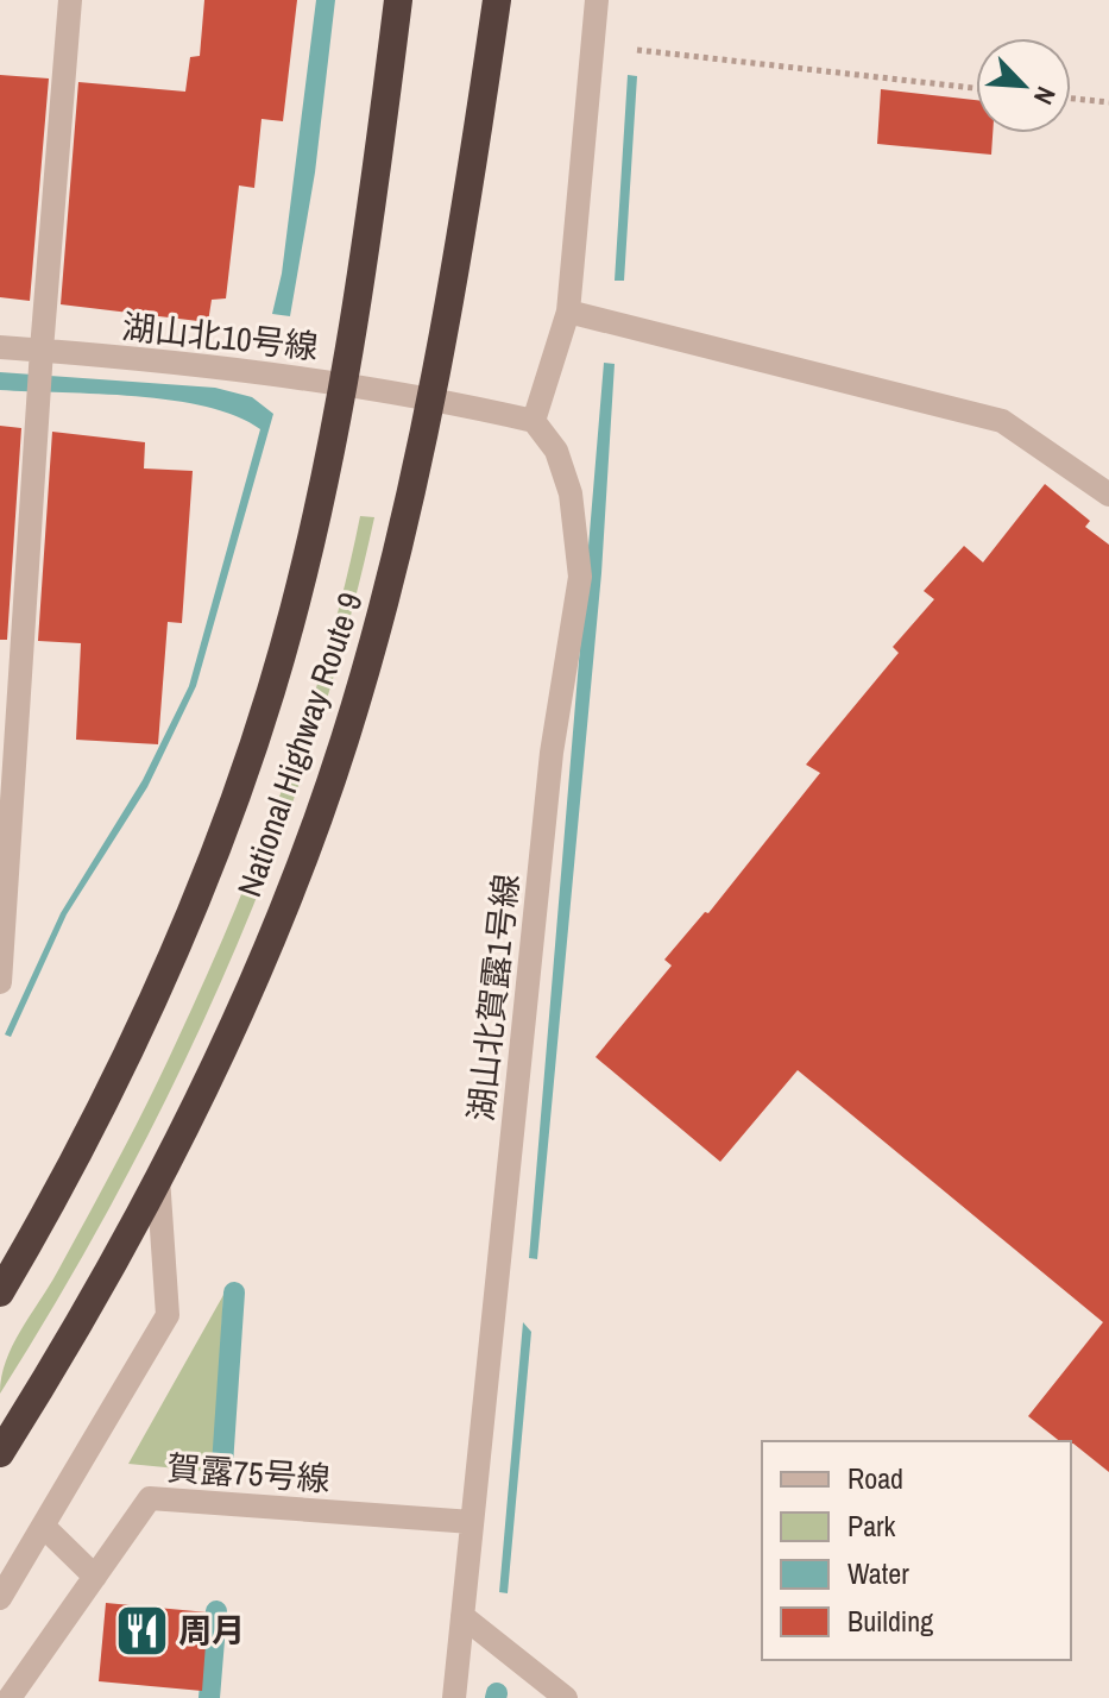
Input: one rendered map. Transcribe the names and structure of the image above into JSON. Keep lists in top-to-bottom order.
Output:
{
  "streets": {
    "highway": ["National Highway Route 9"],
    "street": ["湖山北10号線", "湖山北賀露1号線", "賀露75号線"]
  },
  "crossings": [
    ["湖山北10号線", "National Highway Route 9"],
    ["湖山北賀露1号線", "賀露75号線"]
  ],
  "places": {
    "restaurant": ["周月"]
  },
  "legend": [
    "Road",
    "Park",
    "Water",
    "Building"
  ],
  "north": "bottom right"
}
